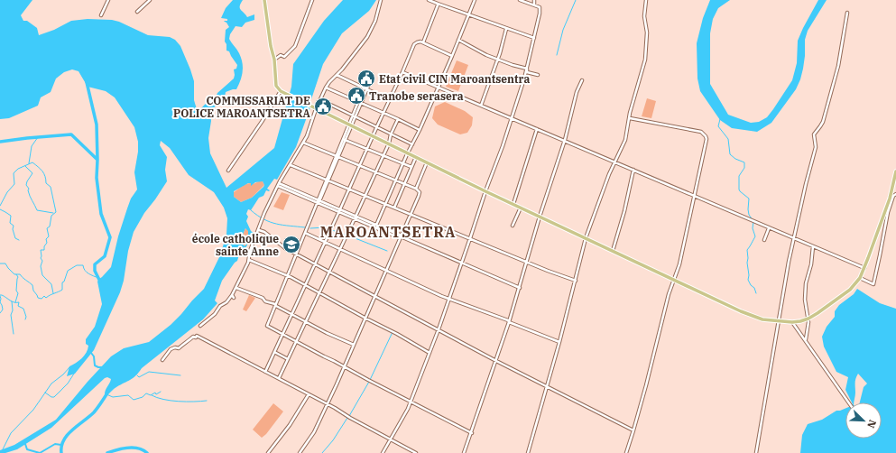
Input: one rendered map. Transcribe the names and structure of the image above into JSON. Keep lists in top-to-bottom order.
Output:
{
  "districts": ["MAROANTSETRA"],
  "places": {
    "public building": ["Etat civil CIN Maroantsentra", "Tranobe serasera", "COMMISSARIAT DE POLICE MAROANTSETRA"],
    "school or university": ["école catholique sainte Anne"]
  },
  "north": "bottom right"
}
